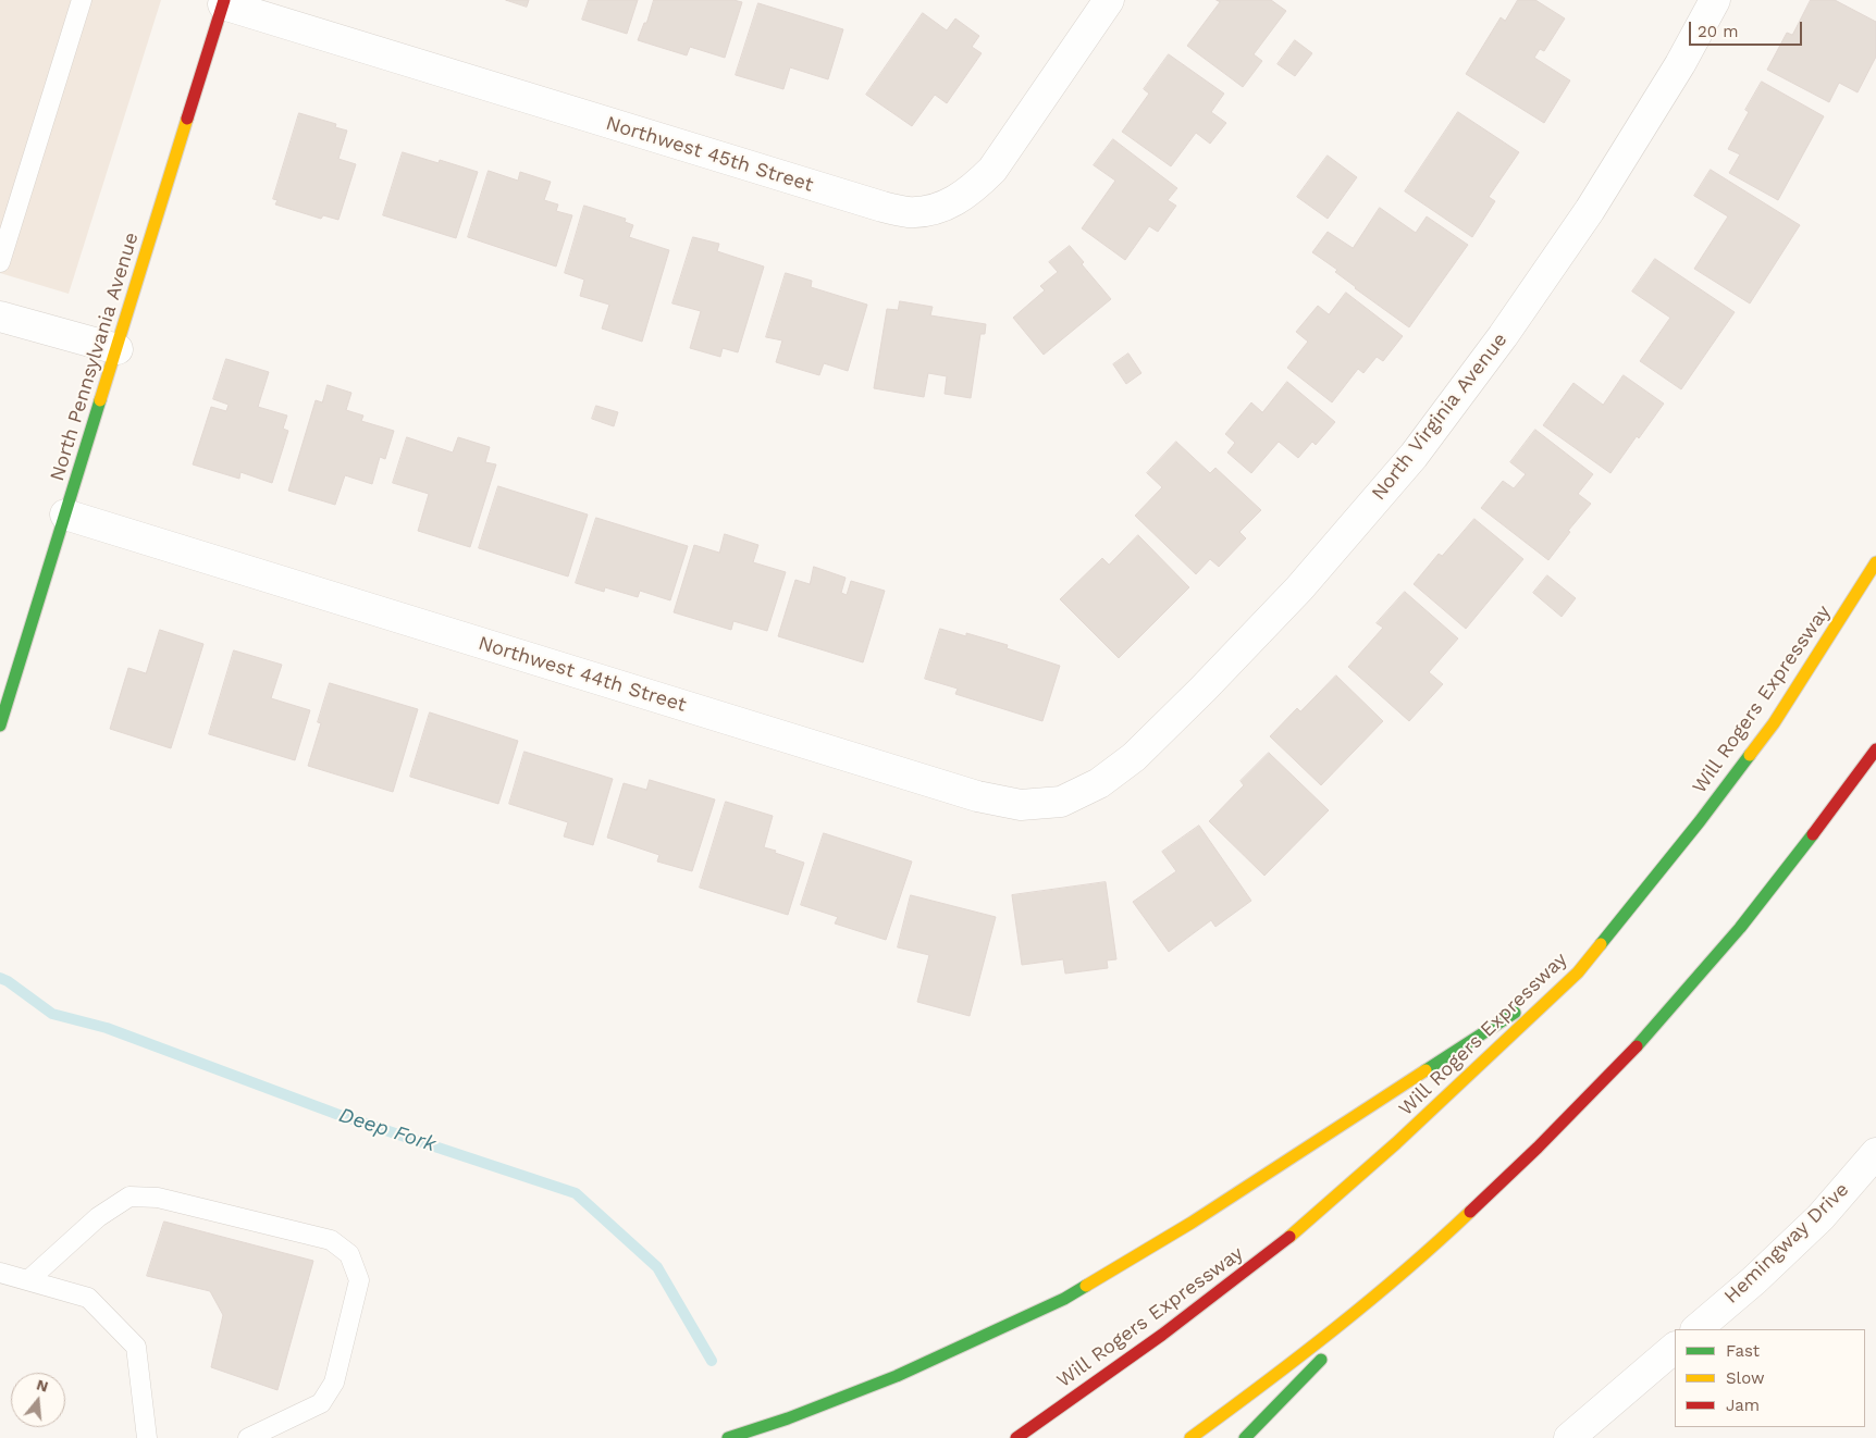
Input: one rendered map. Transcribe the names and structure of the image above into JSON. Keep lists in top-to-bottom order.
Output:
{
  "streets": {
    "main road": ["North Pennsylvania Avenue", "Will Rogers Expressway"],
    "street": [
      "Northwest 45th Street",
      "North Virginia Avenue",
      "Northwest 44th Street",
      "Hemingway Drive"
    ]
  },
  "crossings": [
    ["Northwest 45th Street", "North Pennsylvania Avenue"],
    ["North Pennsylvania Avenue", "Northwest 44th Street"],
    ["North Virginia Avenue", "Northwest 44th Street"]
  ],
  "water": ["Deep Fork"],
  "legend": ["Fast", "Slow", "Jam"],
  "scale_bar": "20 m",
  "north": "top"
}
